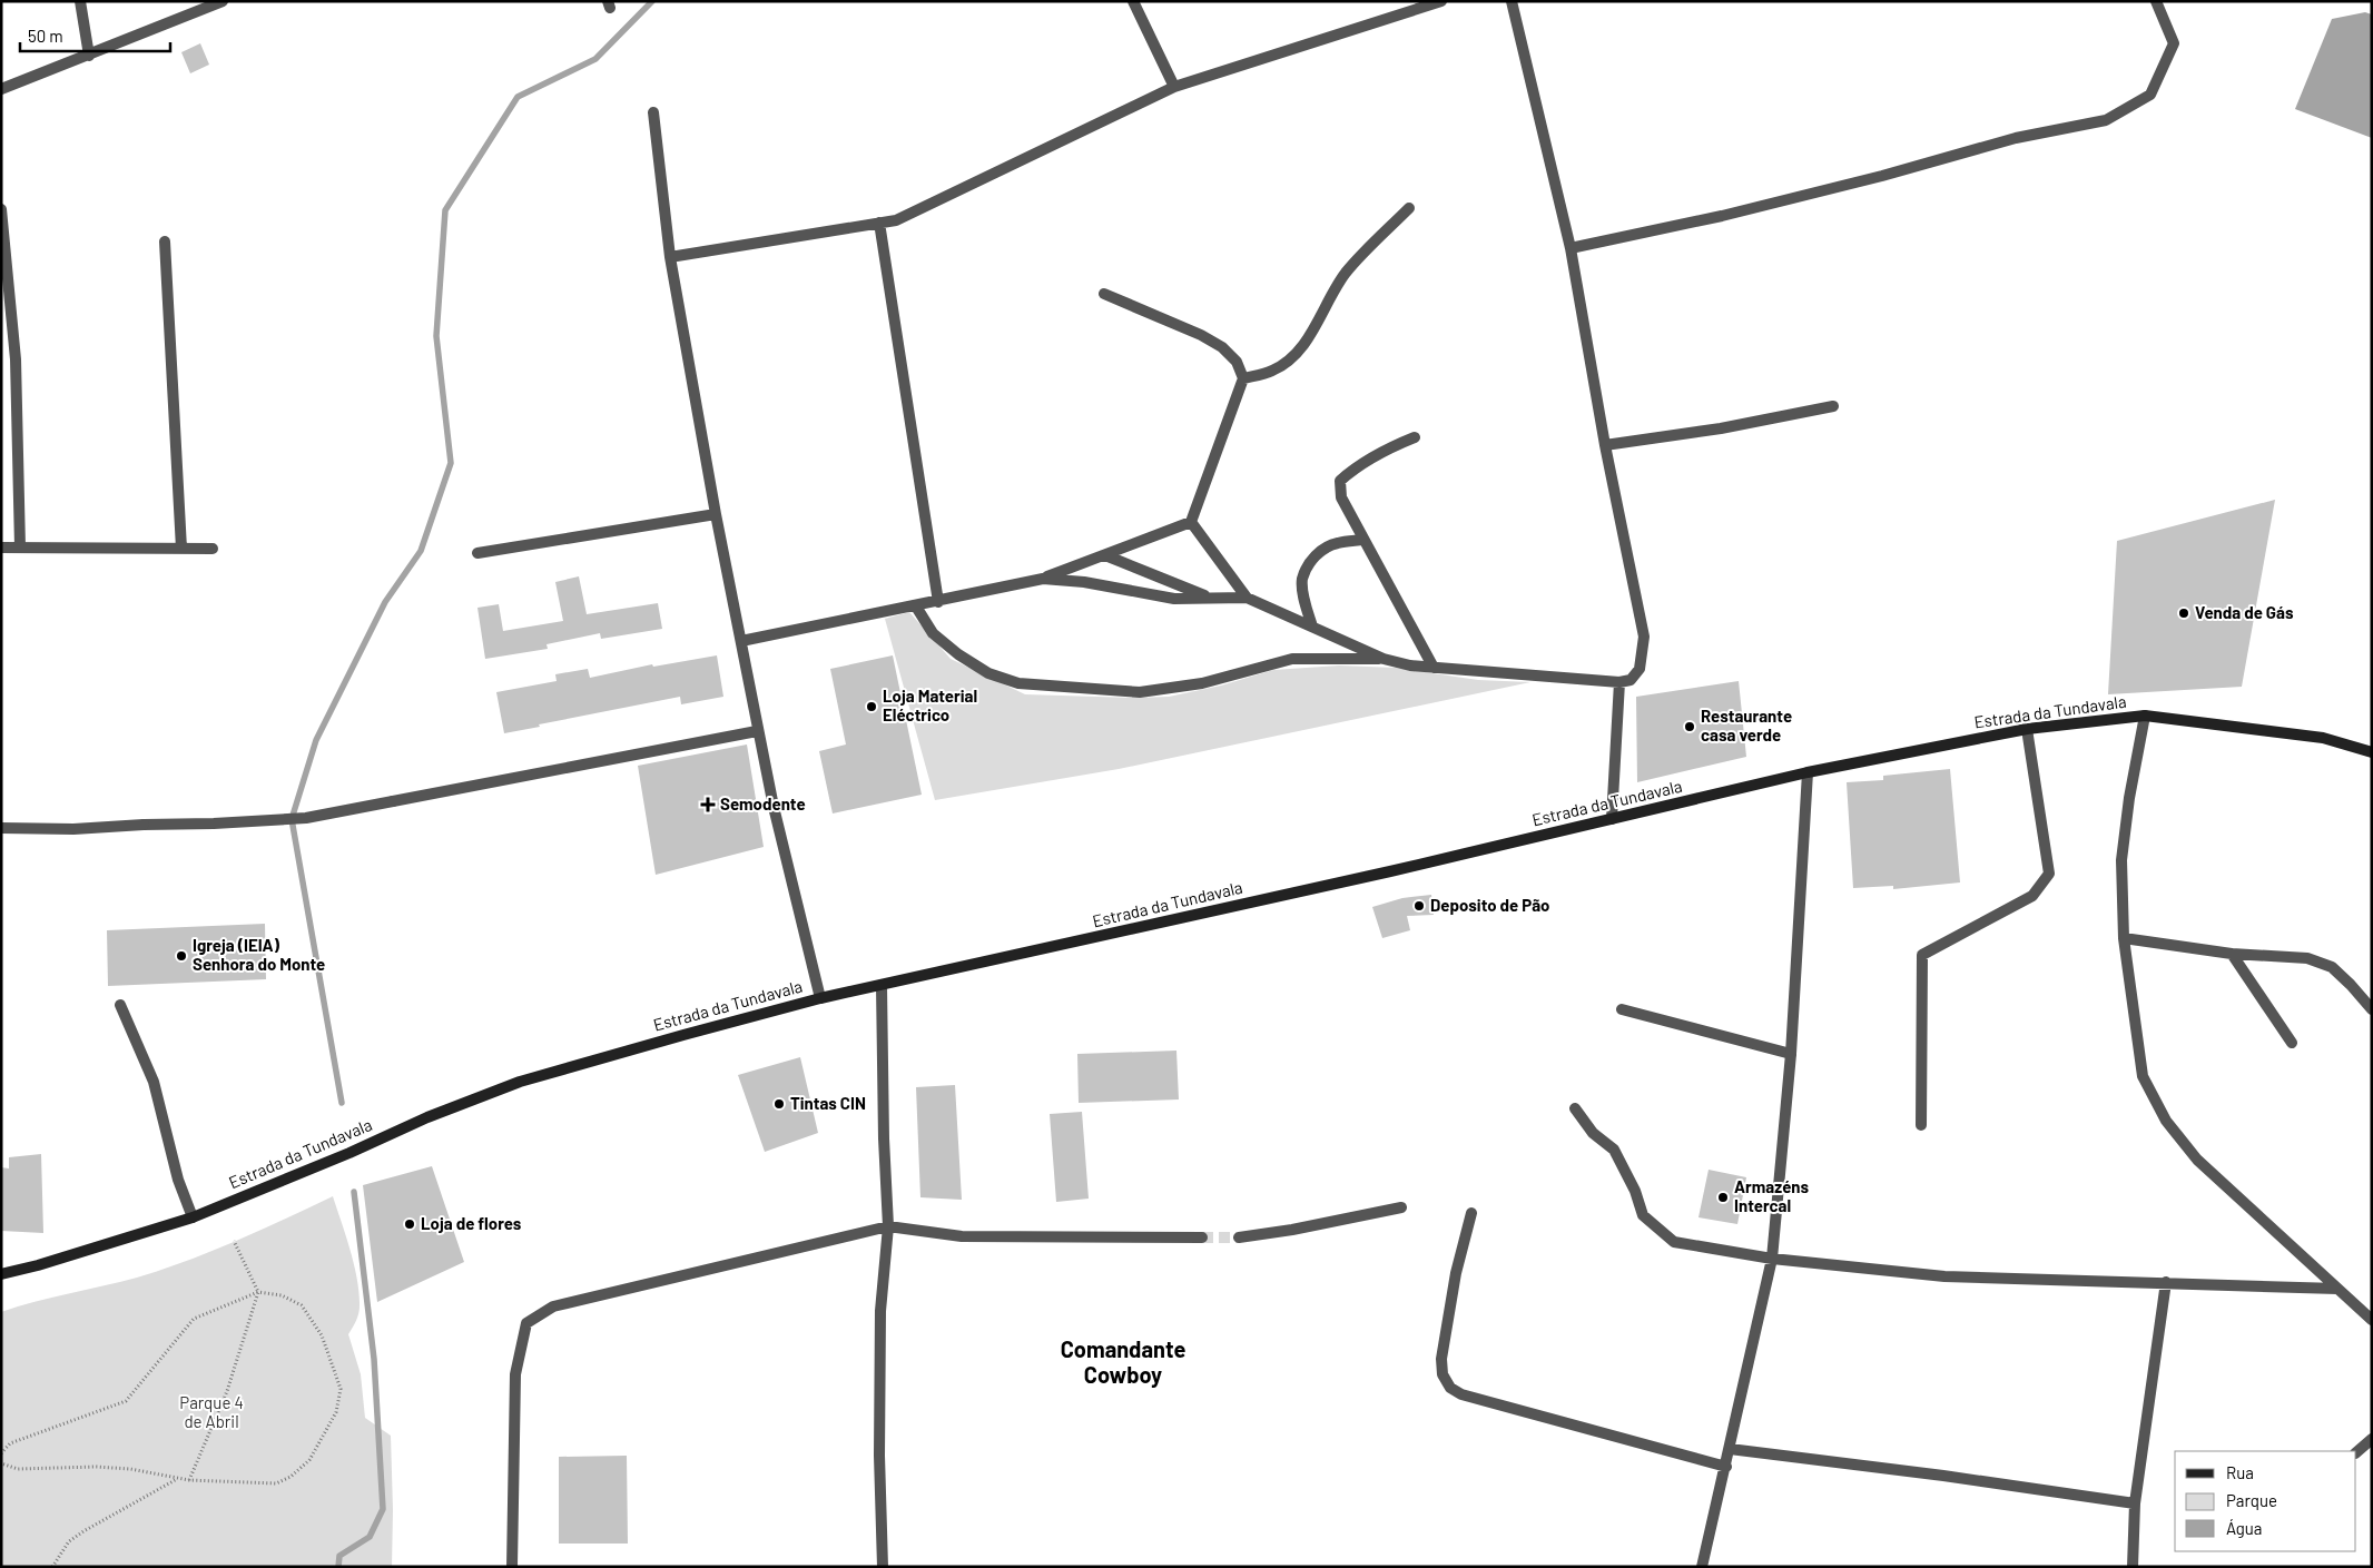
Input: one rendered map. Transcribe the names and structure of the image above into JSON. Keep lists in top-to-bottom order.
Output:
{
  "streets": {
    "main road": ["Estrada da Tundavala"]
  },
  "districts": ["Comandante Cowboy"],
  "parks": ["Parque 4 de Abril"],
  "places": {
    "other": [
      "Venda de Gás",
      "Loja Material Eléctrico",
      "Restaurante casa verde",
      "Deposito de Pão",
      "Igreja (IEIA) Senhora do Monte",
      "Tintas CIN",
      "Armazéns Intercal",
      "Loja de flores"
    ],
    "health": ["Semodente"]
  },
  "legend": ["Rua", "Parque", "Água"],
  "scale_bar": "50 m"
}
